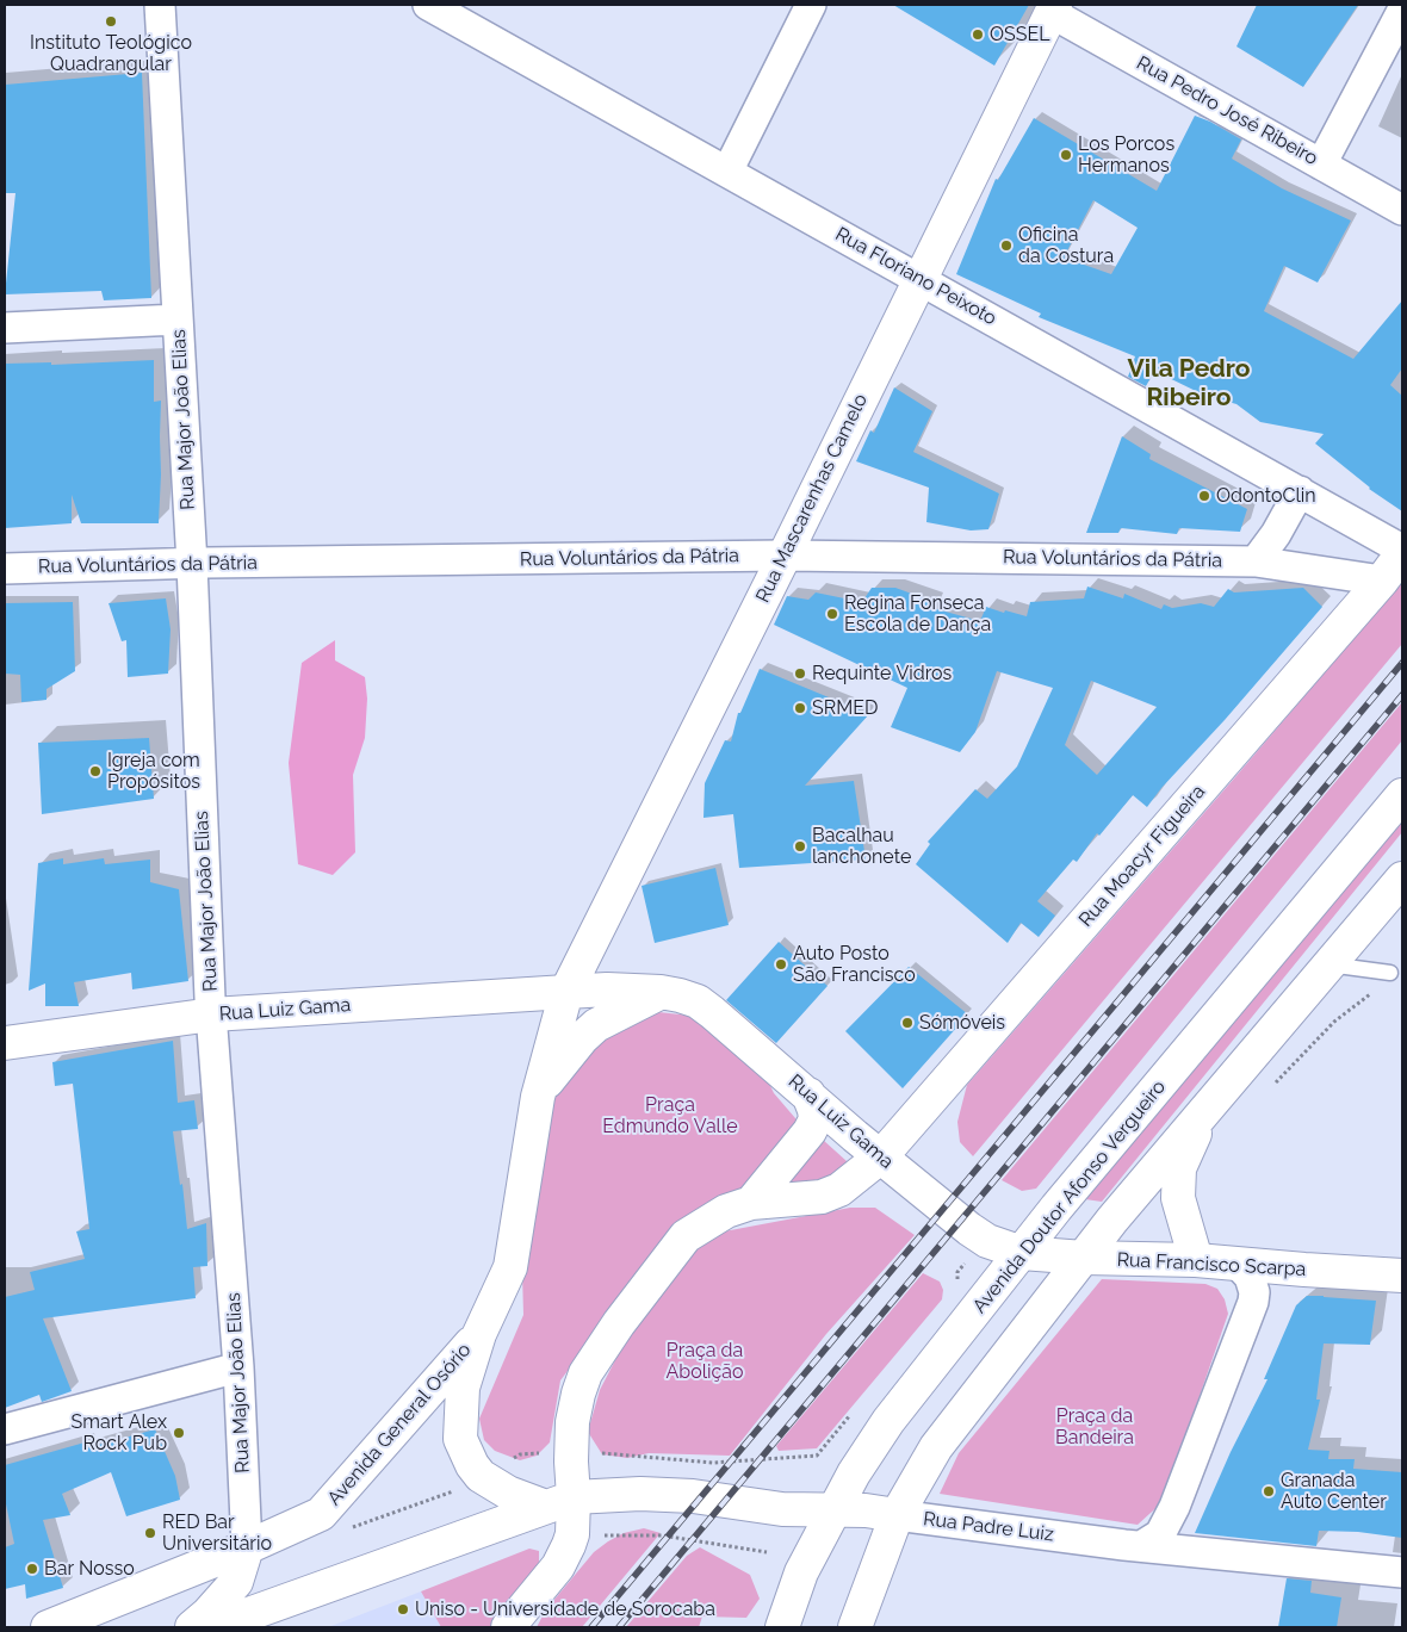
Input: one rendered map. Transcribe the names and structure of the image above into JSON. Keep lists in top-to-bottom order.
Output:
{
  "streets": {
    "main road": [
      "Rua Mascarenhas Camelo",
      "Rua Moacyr Figueira",
      "Rua Luiz Gama",
      "Avenida Doutor Afonso Vergueiro",
      "Rua Francisco Scarpa",
      "Avenida General Osório",
      "Rua Padre Luiz"
    ],
    "street": [
      "Rua Pedro José Ribeiro",
      "Rua Floriano Peixoto",
      "Rua Major João Elias",
      "Rua Voluntários da Pátria"
    ]
  },
  "crossings": [
    ["Rua Pedro José Ribeiro", "Rua Mascarenhas Camelo"],
    ["Rua Floriano Peixoto", "Rua Mascarenhas Camelo"],
    ["Rua Floriano Peixoto", "Rua Moacyr Figueira"],
    ["Rua Major João Elias", "Rua Voluntários da Pátria"],
    ["Rua Major João Elias", "Rua Luiz Gama"],
    ["Rua Major João Elias", "Avenida General Osório"],
    ["Rua Mascarenhas Camelo", "Rua Voluntários da Pátria"],
    ["Rua Mascarenhas Camelo", "Rua Luiz Gama"],
    ["Rua Voluntários da Pátria", "Rua Moacyr Figueira"],
    ["Rua Moacyr Figueira", "Rua Luiz Gama"],
    ["Rua Luiz Gama", "Avenida Doutor Afonso Vergueiro"],
    ["Rua Luiz Gama", "Rua Francisco Scarpa"],
    ["Avenida Doutor Afonso Vergueiro", "Rua Francisco Scarpa"],
    ["Avenida Doutor Afonso Vergueiro", "Rua Padre Luiz"],
    ["Avenida General Osório", "Rua Padre Luiz"]
  ],
  "districts": ["Vila Pedro Ribeiro"],
  "parks": ["Praça Edmundo Valle", "Praça da Abolição", "Praça da Bandeira"],
  "places": [
    "Instituto Teológico Quadrangular",
    "OSSEL",
    "Los Porcos Hermanos",
    "Oficina da Costura",
    "OdontoClin",
    "Regina Fonseca Escola de Dança",
    "Requinte Vidros",
    "SRMED",
    "Igreja com Propósitos",
    "Bacalhau lanchonete",
    "Auto Posto São Francisco",
    "Sómóveis",
    "Smart Alex Rock Pub",
    "Granada Auto Center",
    "RED Bar Universitário",
    "Bar Nosso",
    "Uniso - Universidade de Sorocaba"
  ]
}
